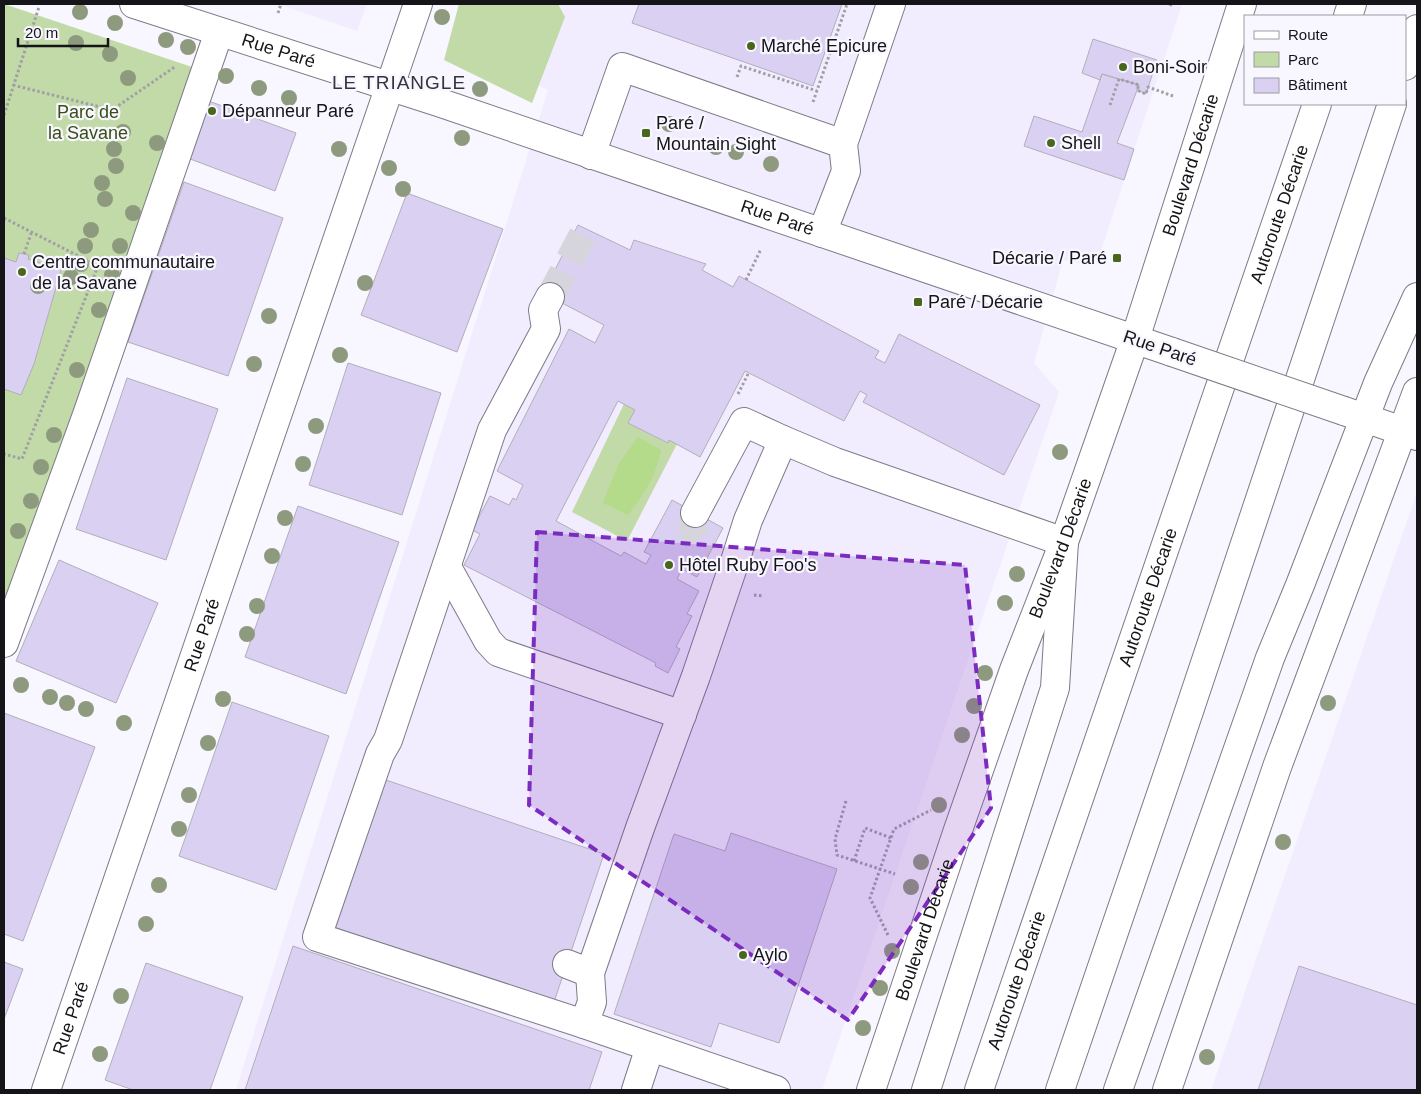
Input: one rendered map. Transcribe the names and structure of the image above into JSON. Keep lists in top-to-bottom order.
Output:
{
  "streets": {
    "main road": ["Rue Paré", "Boulevard Décarie", "Autoroute Décarie"]
  },
  "crossings": [
    ["Rue Paré", "Boulevard Décarie"]
  ],
  "districts": ["LE TRIANGLE"],
  "parks": ["Parc de la Savane"],
  "places": {
    "other": [
      "Marché Epicure",
      "Boni-Soir",
      "Dépanneur Paré",
      "Shell",
      "Centre communautaire de la Savane",
      "Hôtel Ruby Foo's",
      "Aylo"
    ],
    "transit": ["Paré / Mountain Sight", "Décarie / Paré", "Paré / Décarie"]
  },
  "legend": ["Route", "Parc", "Bâtiment"],
  "scale_bar": "20 m"
}
